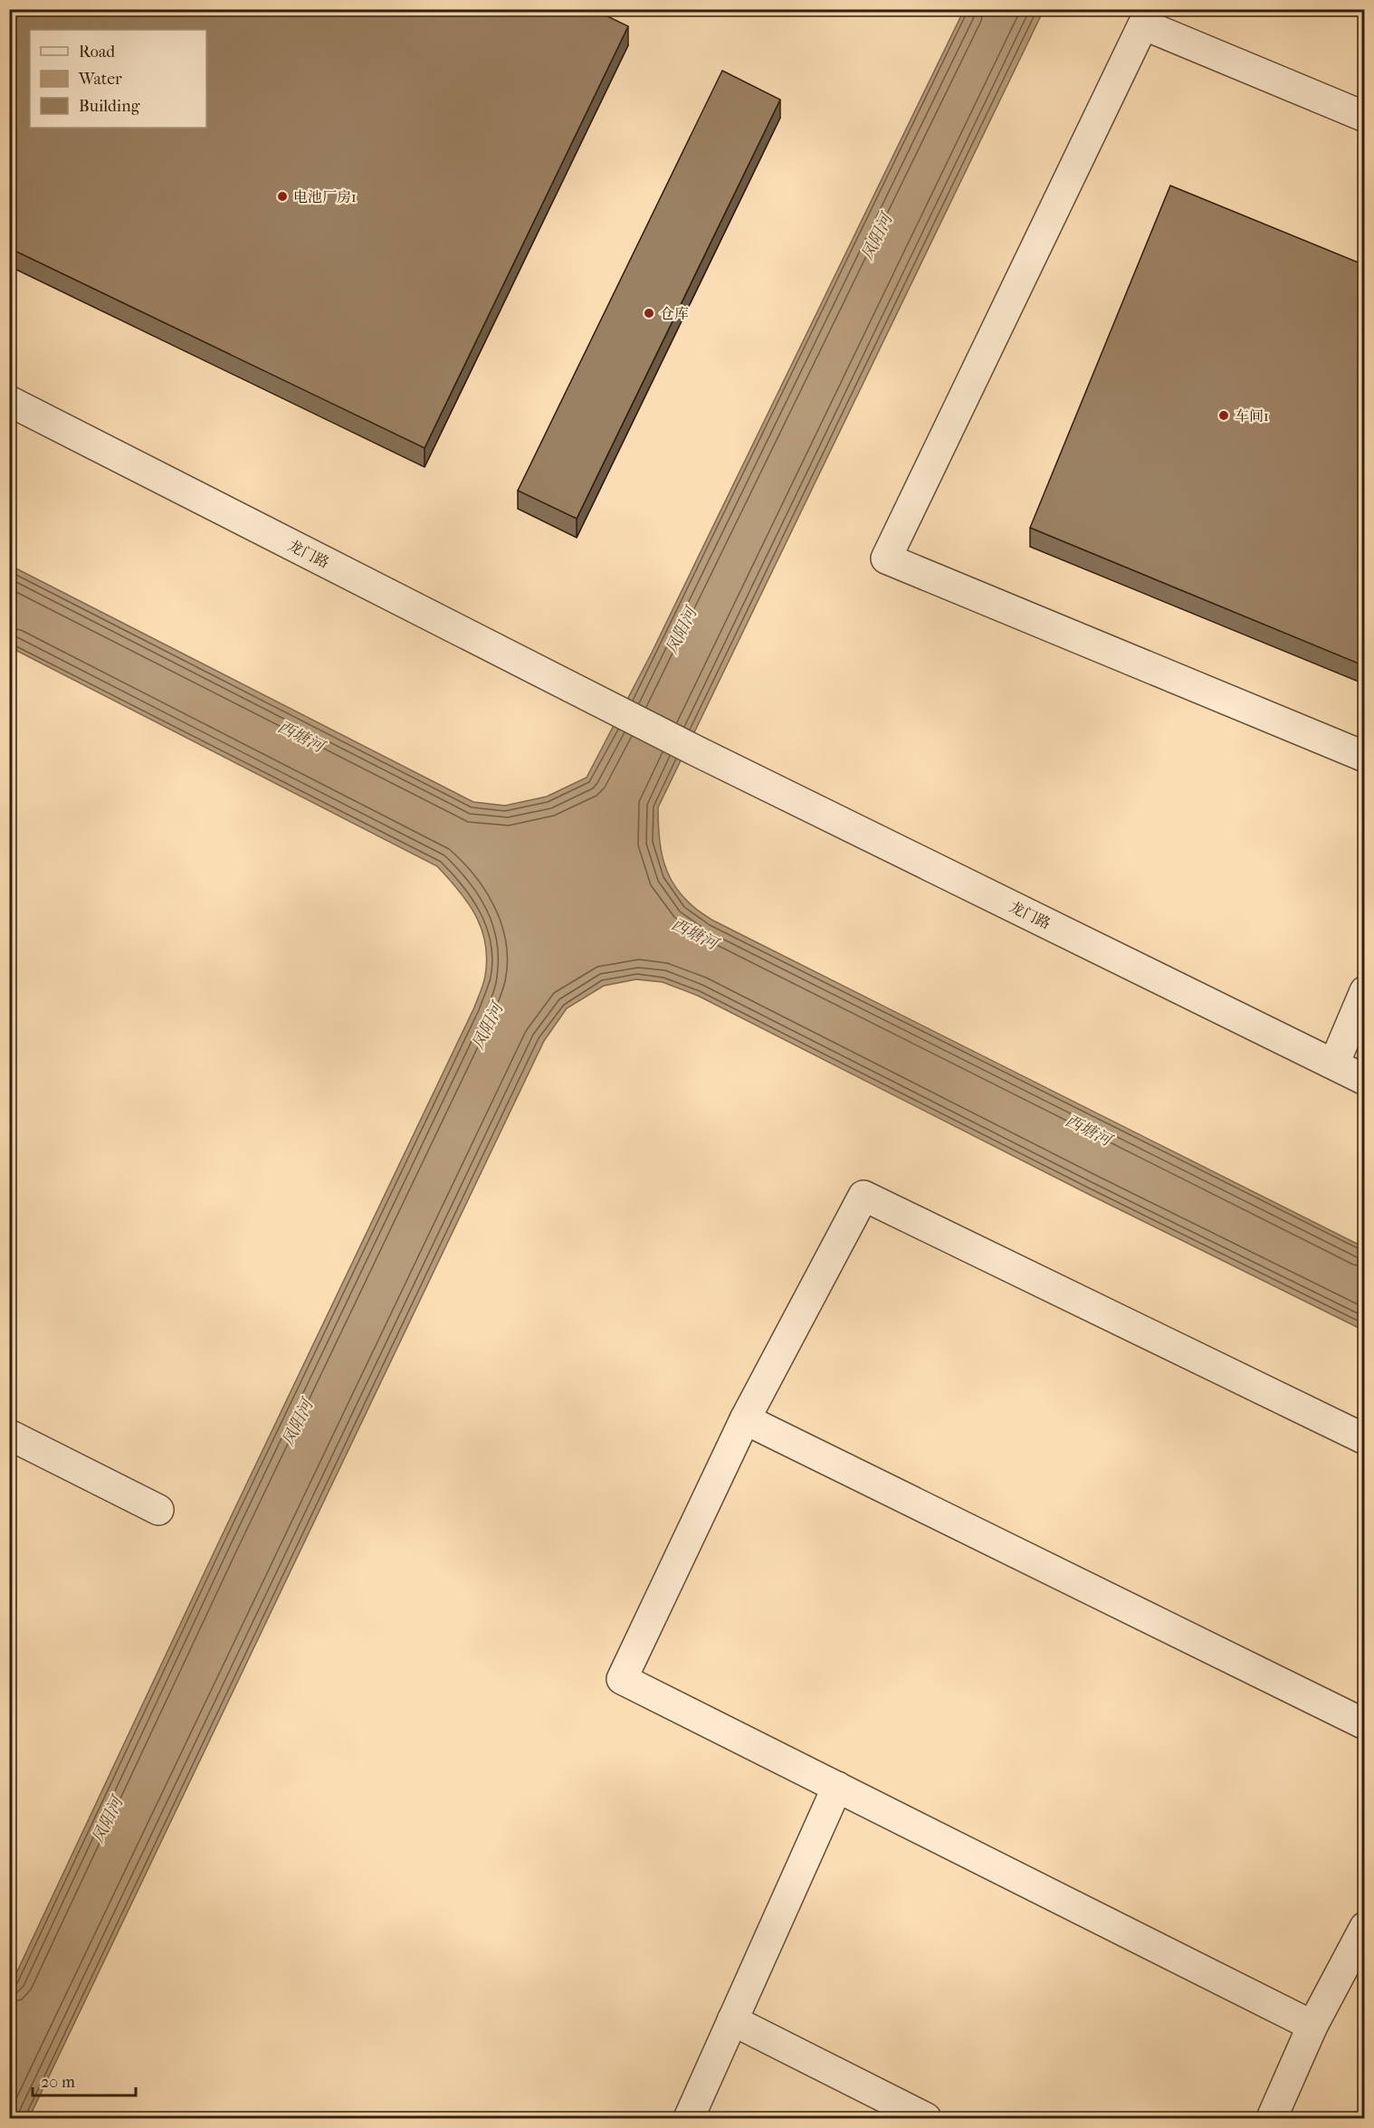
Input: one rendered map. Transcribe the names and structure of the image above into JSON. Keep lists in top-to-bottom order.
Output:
{
  "streets": {
    "street": ["龙门路"]
  },
  "water": ["凤阳河", "西塘河"],
  "places": ["电池厂房1", "仓库", "车间1"],
  "legend": ["Road", "Water", "Building"],
  "scale_bar": "20 m"
}
